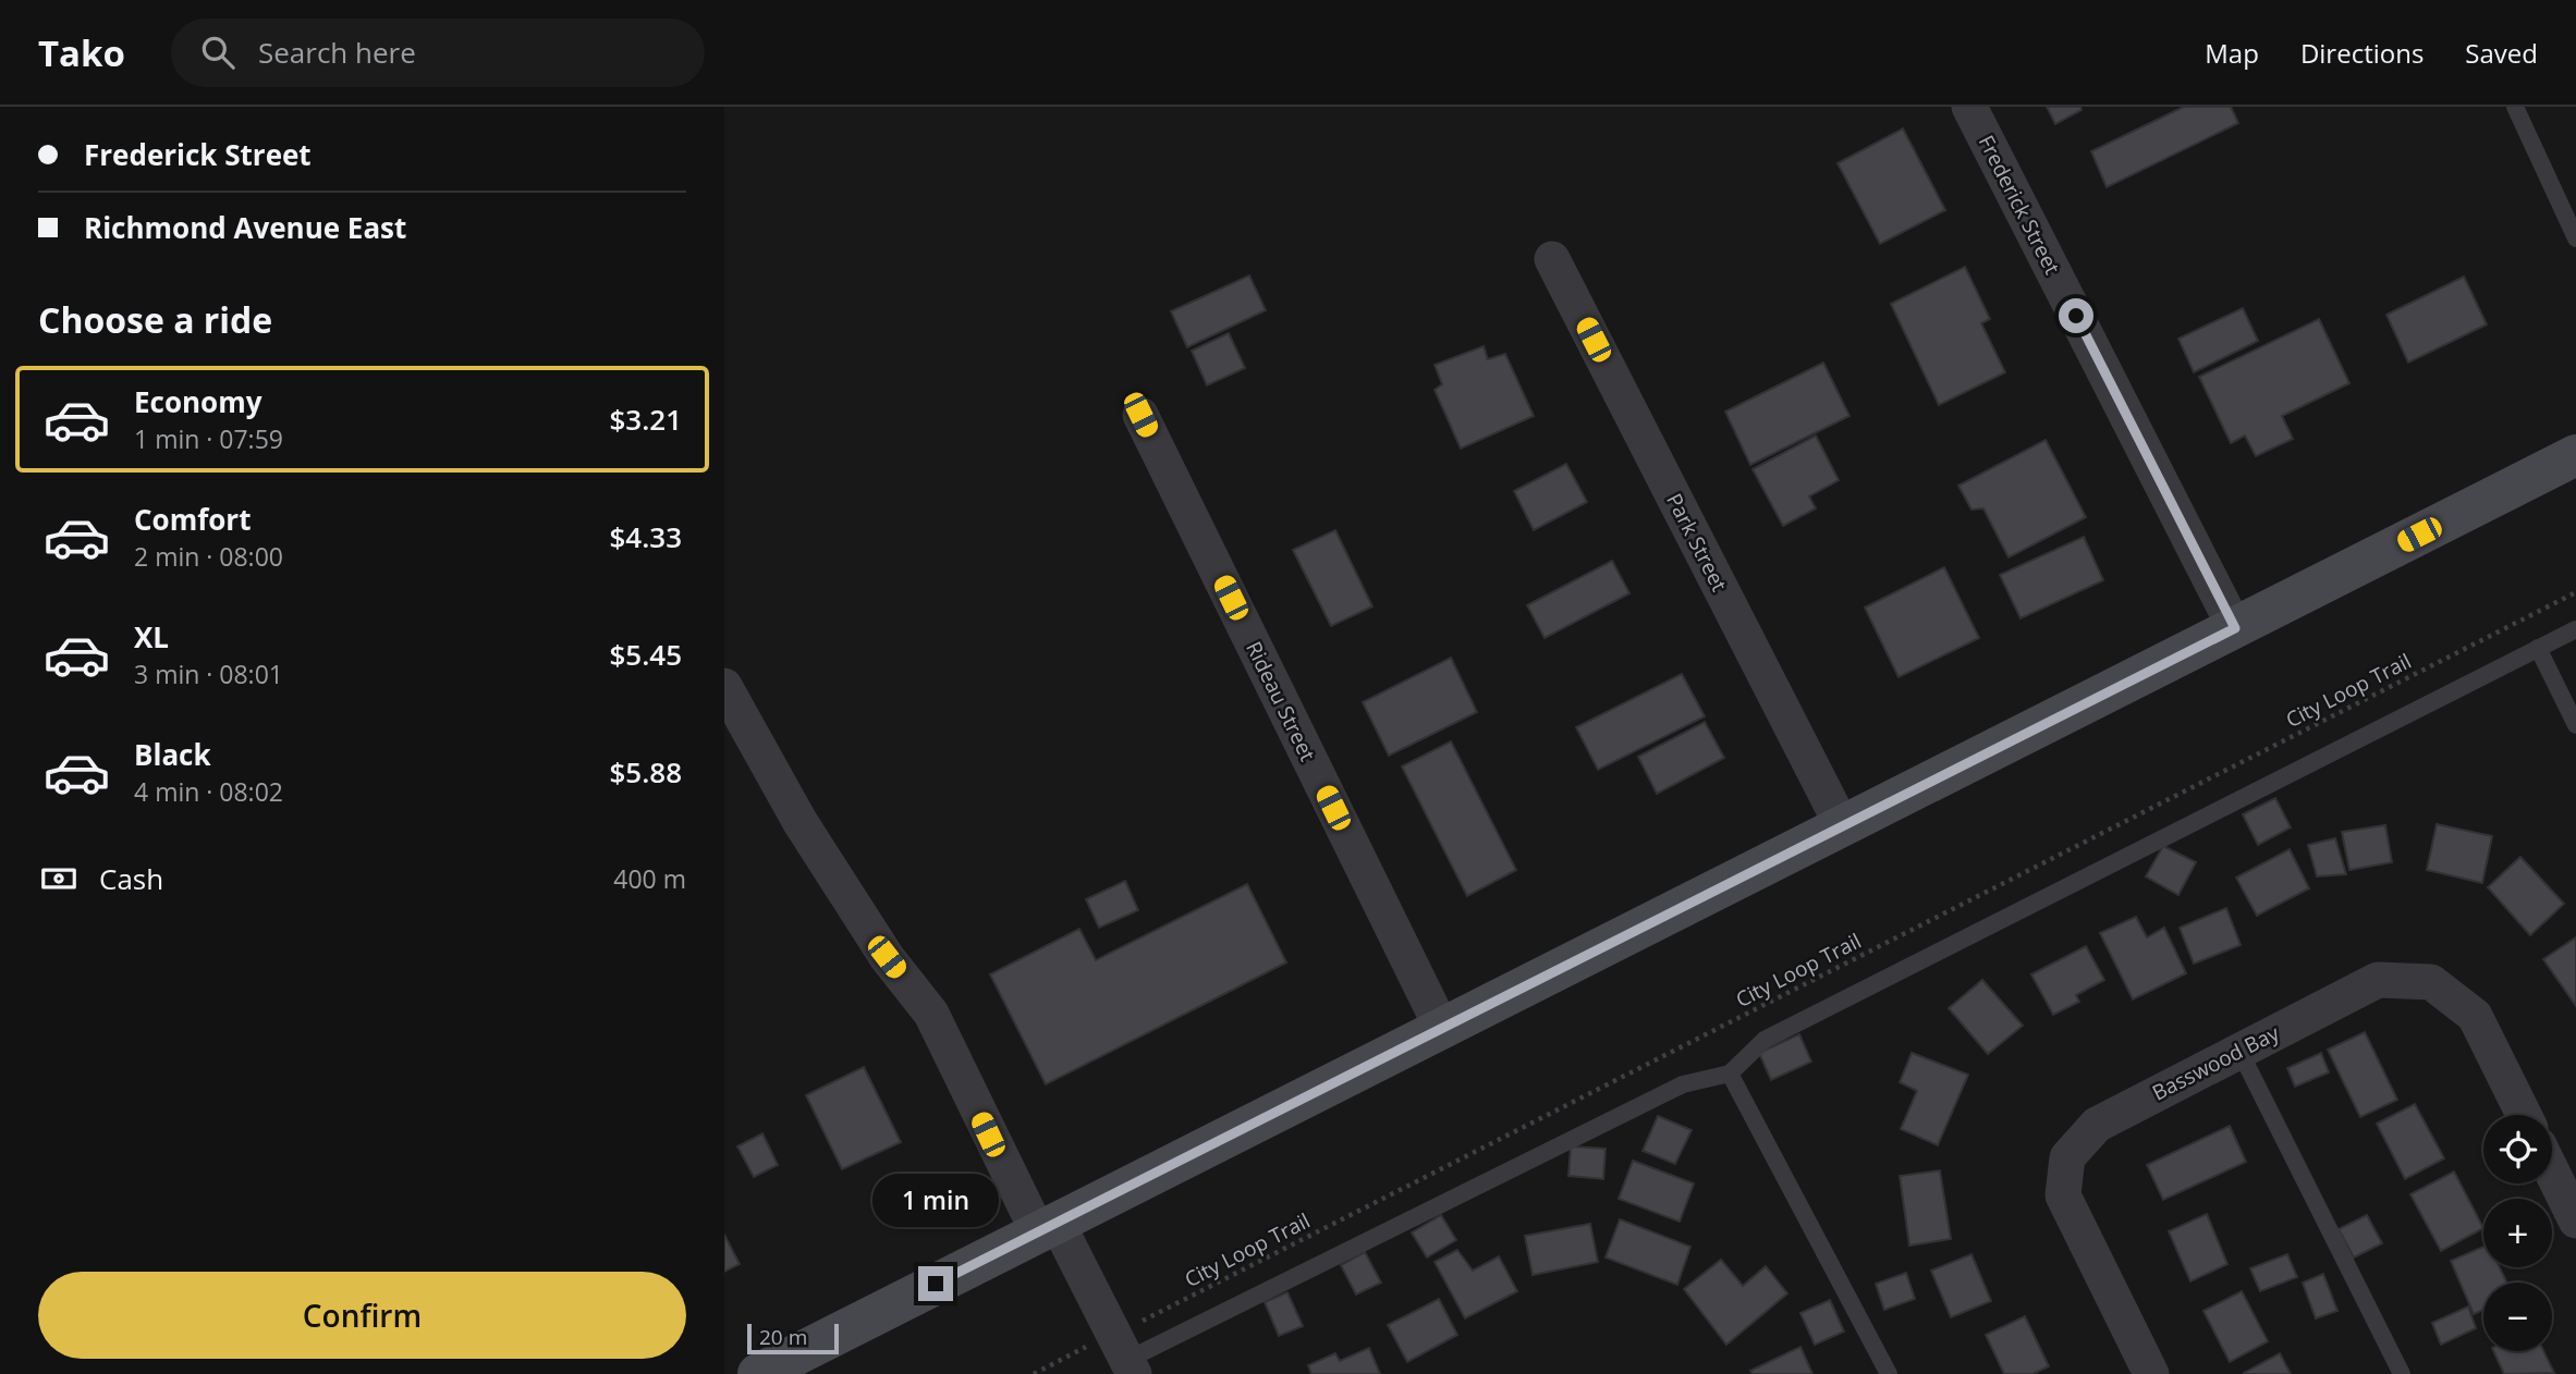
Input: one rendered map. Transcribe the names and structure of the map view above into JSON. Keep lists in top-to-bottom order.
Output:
{
  "streets": {
    "street": [
      "Frederick Street",
      "Park Street",
      "Rideau Street",
      "Basswood Bay"
    ],
    "path": ["City Loop Trail"]
  },
  "scale_bar": "20 m",
  "page": {
    "header": "Tako",
    "search": "Search here",
    "nav": ["Map", "Directions", "Saved"],
    "banner": ["Frederick Street", "Richmond Avenue East"],
    "heading": "Choose a ride",
    "list": [
      {
        "name": "Economy",
        "note": "1 min · 07:59",
        "value": "$3.21"
      },
      {
        "name": "Comfort",
        "note": "2 min · 08:00",
        "value": "$4.33"
      },
      {
        "name": "XL",
        "note": "3 min · 08:01",
        "value": "$5.45"
      },
      {
        "name": "Black",
        "note": "4 min · 08:02",
        "value": "$5.88"
      }
    ],
    "pay": ["Cash", "400 m"],
    "map_buttons": ["+", "−"],
    "bubble": "1 min",
    "buttons": "Confirm",
    "scale": "20 m"
  }
}
